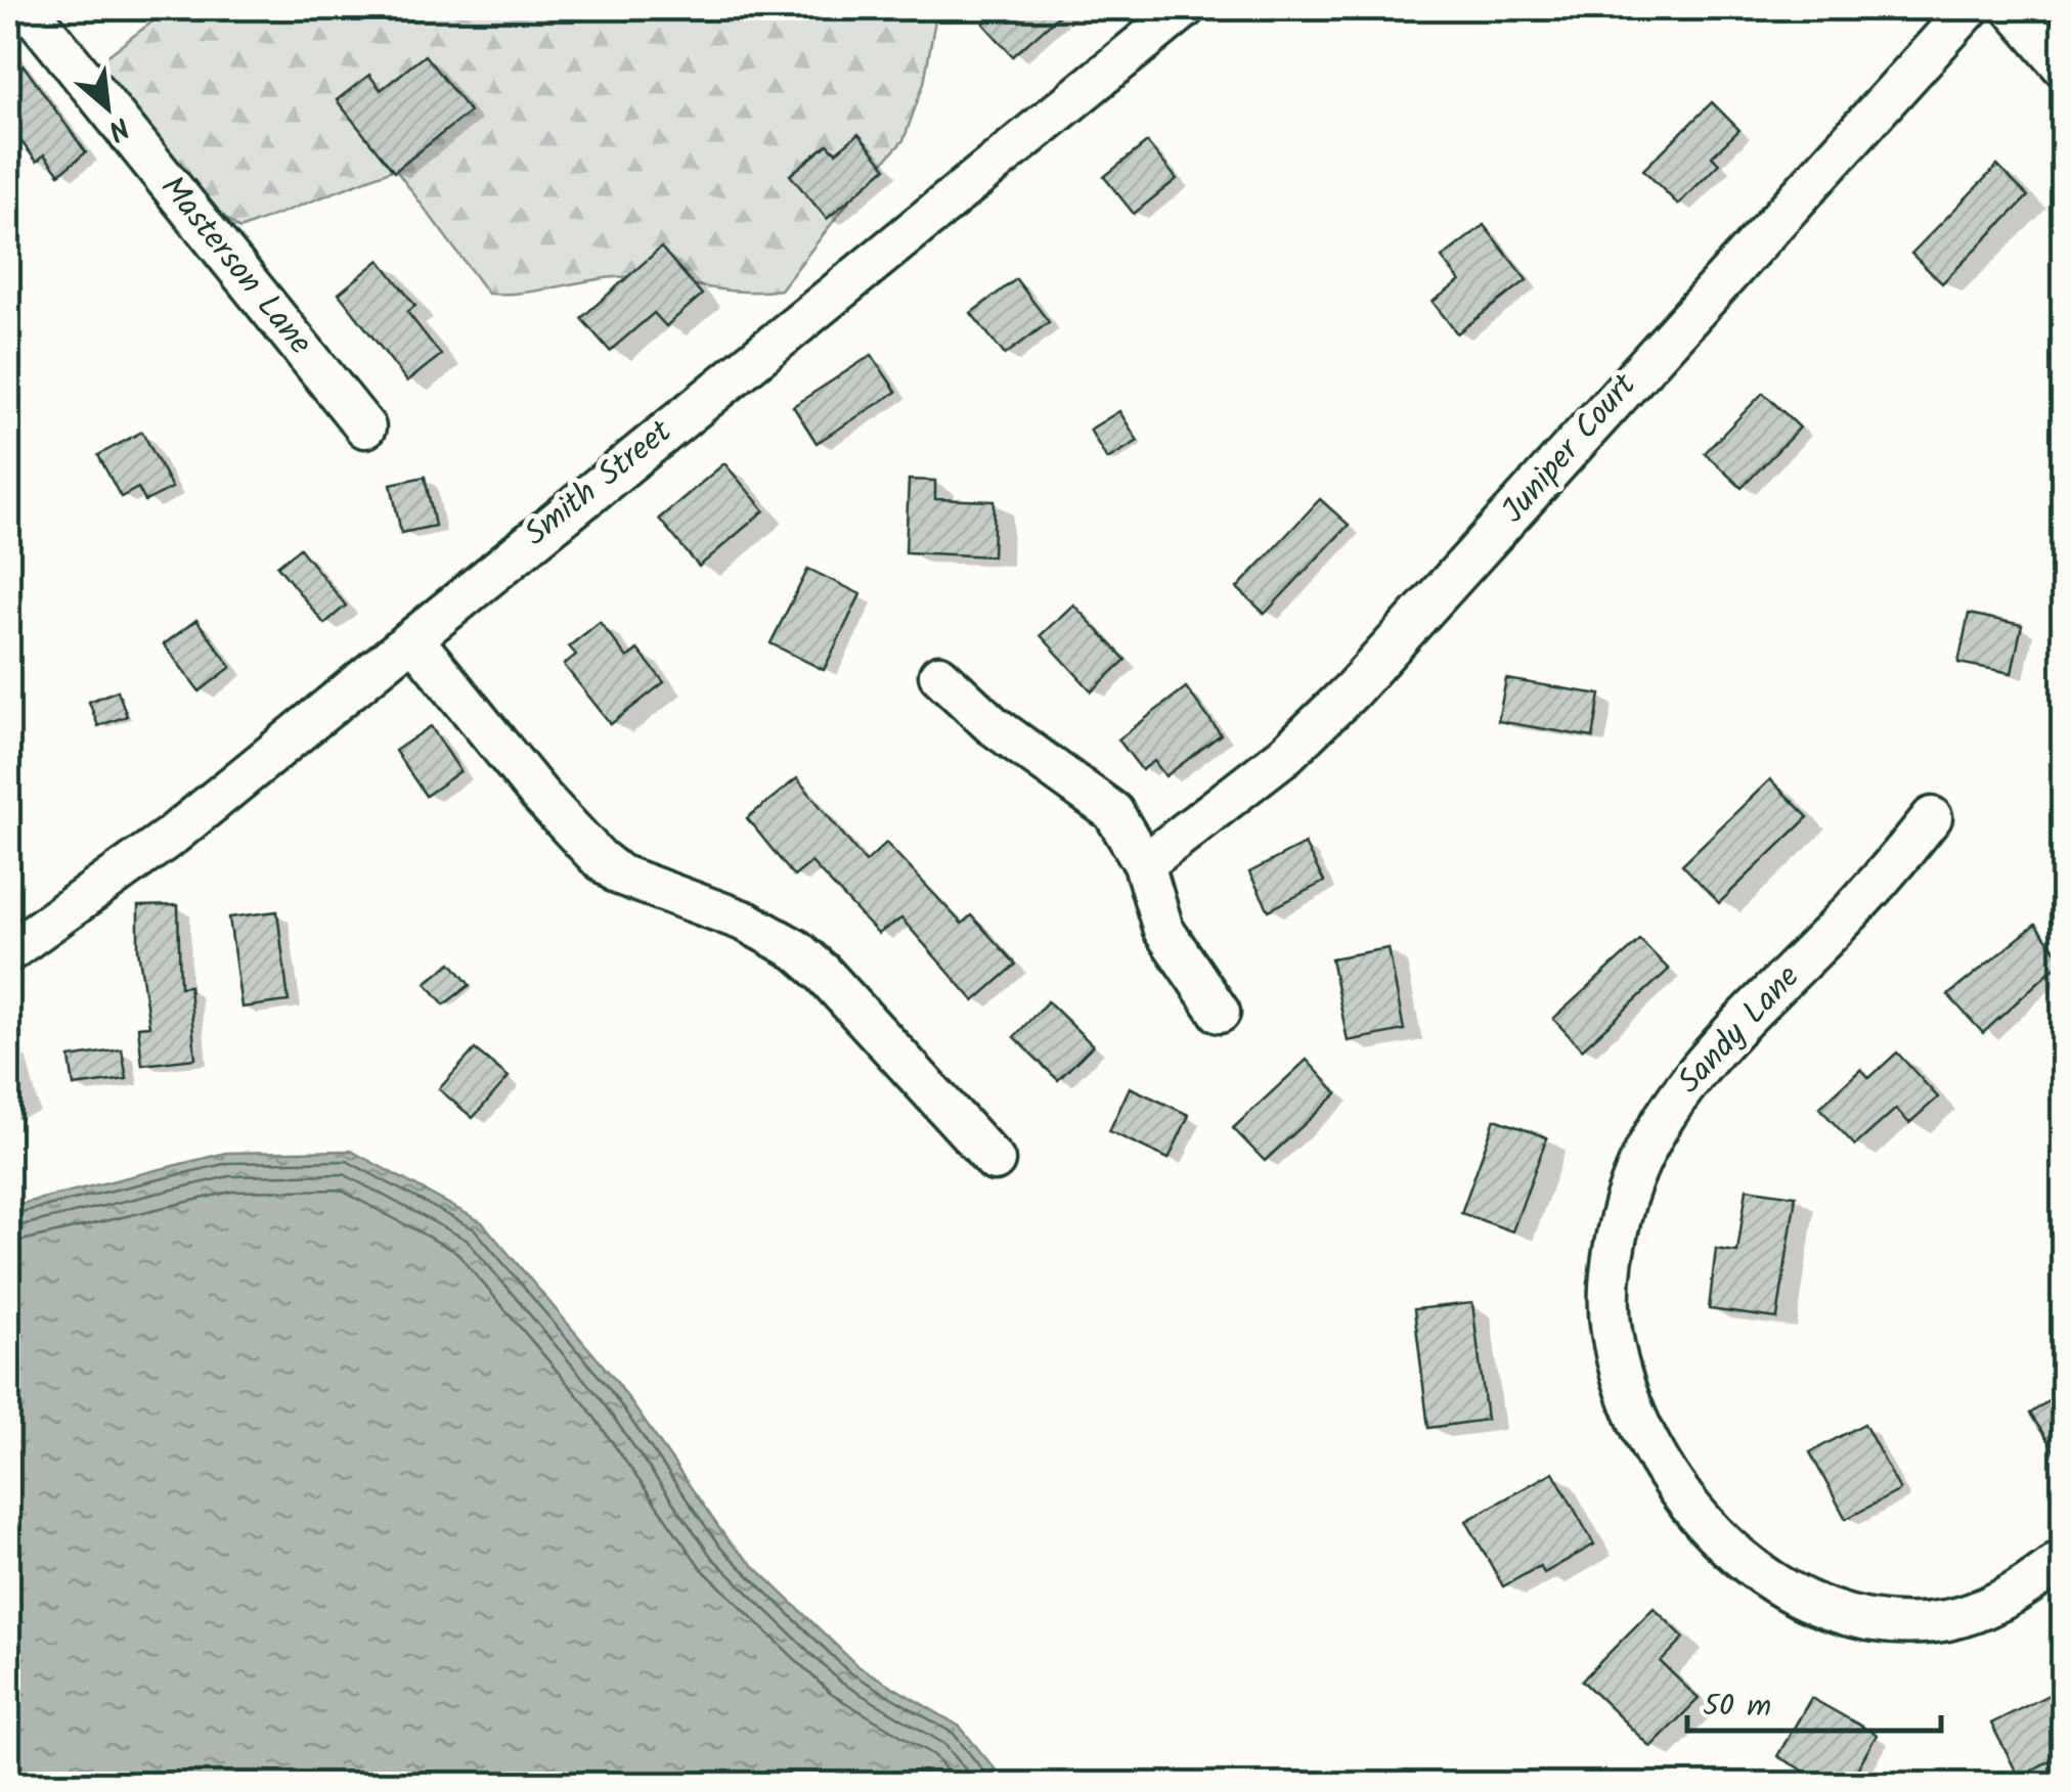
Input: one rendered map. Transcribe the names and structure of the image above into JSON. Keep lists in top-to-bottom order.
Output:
{
  "streets": {
    "street": [
      "Masterson Lane",
      "Juniper Court",
      "Smith Street",
      "Sandy Lane"
    ]
  },
  "scale_bar": "50 m",
  "north": "bottom right"
}
